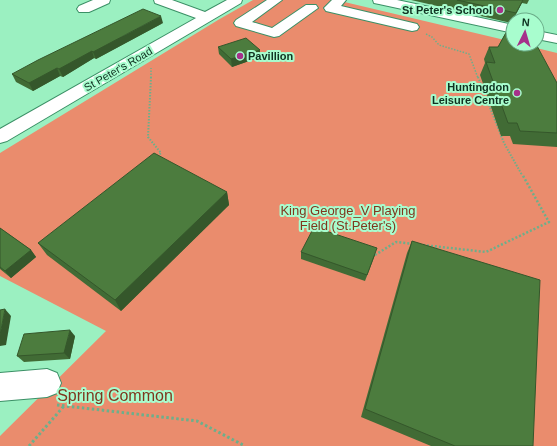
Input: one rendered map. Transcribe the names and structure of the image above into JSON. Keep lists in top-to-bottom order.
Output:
{
  "streets": {
    "street": ["St Peter's Road"]
  },
  "parks": ["King George_V Playing Field (St.Peter's)", "Spring Common"],
  "places": ["St Peter's School", "Pavillion", "Huntingdon Leisure Centre"],
  "north": "top"
}
